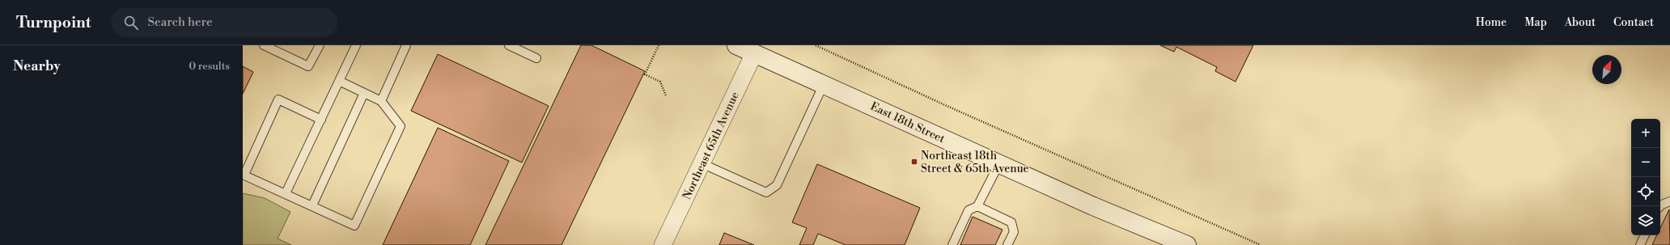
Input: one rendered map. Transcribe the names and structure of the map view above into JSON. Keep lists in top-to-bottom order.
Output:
{
  "streets": {
    "street": ["East 18th Street", "Northeast 65th Avenue"]
  },
  "crossings": [
    ["East 18th Street", "Northeast 65th Avenue"]
  ],
  "places": {
    "transit": ["Northeast 18th Street & 65th Avenue"]
  },
  "north": "top right",
  "page": {
    "header": "Turnpoint",
    "search": "Search here",
    "nav": [
      "Home",
      "Map",
      "About",
      "Contact"
    ],
    "heading": ["Nearby", "0 results"],
    "map_buttons": ["+", "−"]
  }
}
